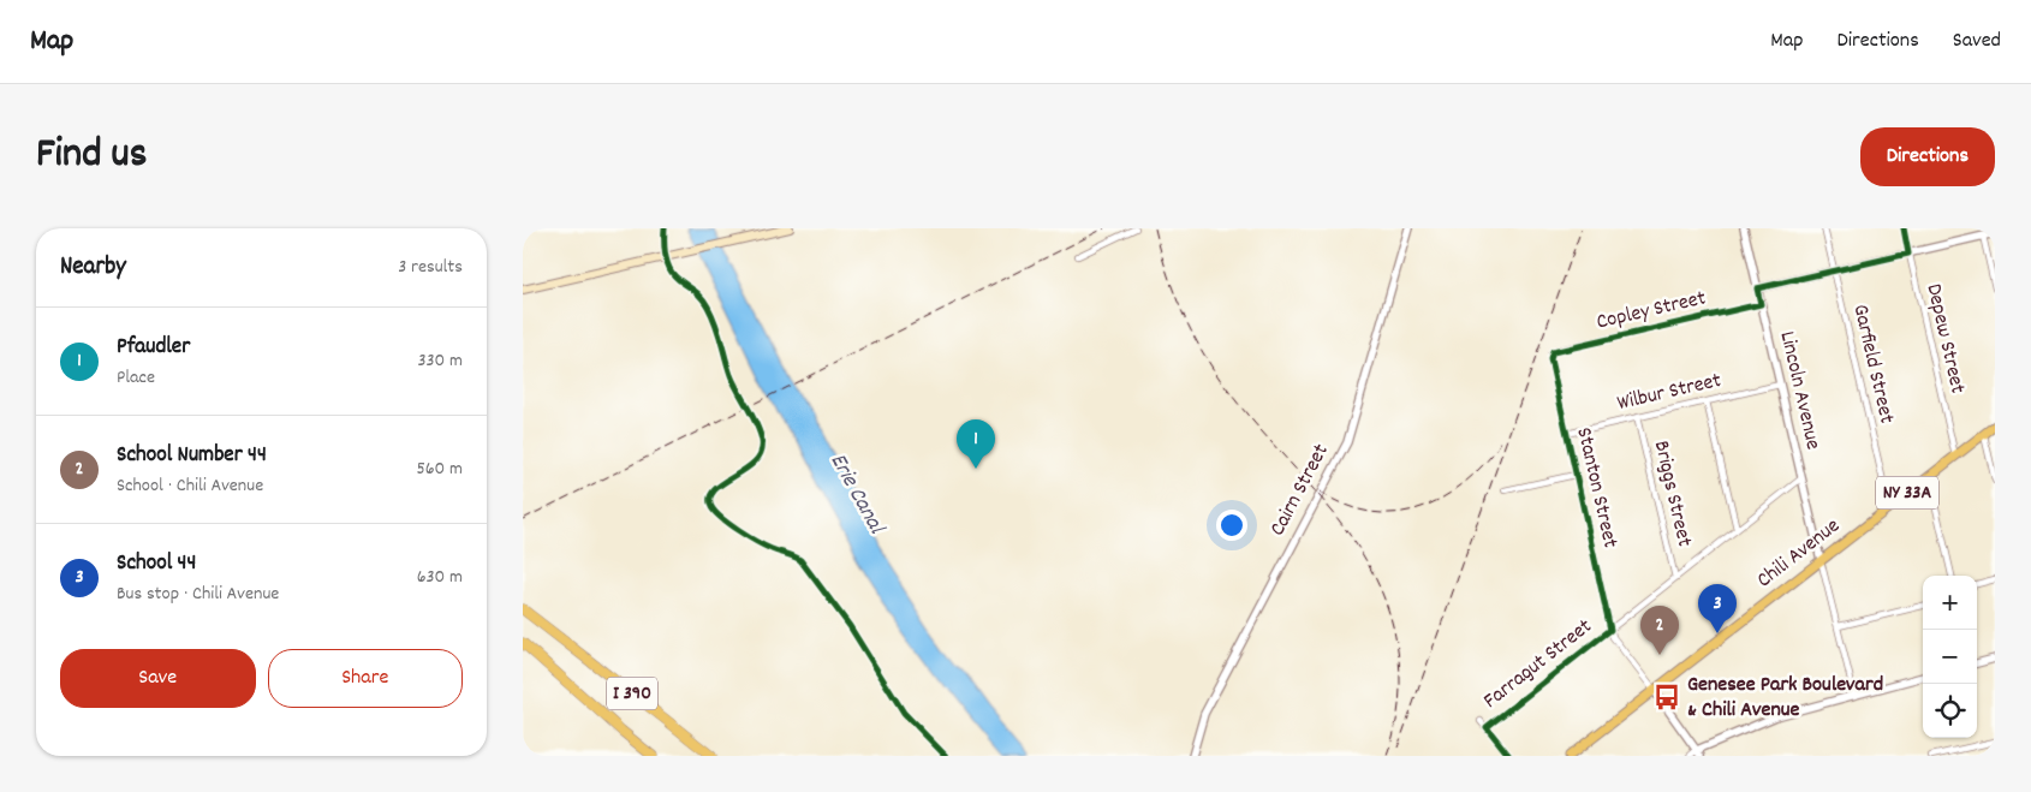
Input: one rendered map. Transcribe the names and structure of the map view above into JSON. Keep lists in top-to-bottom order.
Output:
{
  "streets": {
    "highway": ["I 390"],
    "main road": ["NY 33A", "Chili Avenue"],
    "street": [
      "Copley Street",
      "Depew Street",
      "Garfield Street",
      "Lincoln Avenue",
      "Wilbur Street",
      "Stanton Street",
      "Cairn Street",
      "Briggs Street",
      "Farragut Street"
    ]
  },
  "crossings": [
    ["Copley Street", "Lincoln Avenue"],
    ["Copley Street", "Stanton Street"],
    ["Depew Street", "Chili Avenue"],
    ["Garfield Street", "Chili Avenue"],
    ["Lincoln Avenue", "Wilbur Street"],
    ["Lincoln Avenue", "Chili Avenue"],
    ["Lincoln Avenue", "Farragut Street"],
    ["Wilbur Street", "Stanton Street"],
    ["Wilbur Street", "Briggs Street"],
    ["Stanton Street", "Chili Avenue"],
    ["Stanton Street", "Farragut Street"],
    ["Briggs Street", "Farragut Street"]
  ],
  "water": ["Erie Canal"],
  "places": {
    "bus stop": ["Genesee Park Boulevard & Chili Avenue"]
  },
  "page": {
    "header": "Map",
    "nav": ["Map", "Directions", "Saved"],
    "title": "Find us",
    "buttons": [
      "Directions",
      ["Save", "Share"]
    ],
    "heading": ["Nearby", "3 results"],
    "list": [
      {
        "mark": "1",
        "name": "Pfaudler",
        "note": "Place",
        "value": "330 m"
      },
      {
        "mark": "2",
        "name": "School Number 44",
        "note": "School · Chili Avenue",
        "value": "560 m"
      },
      {
        "mark": "3",
        "name": "School 44",
        "note": "Bus stop · Chili Avenue",
        "value": "630 m"
      }
    ],
    "pins": ["1", "3", "2"],
    "map_buttons": ["+", "−"]
  }
}
